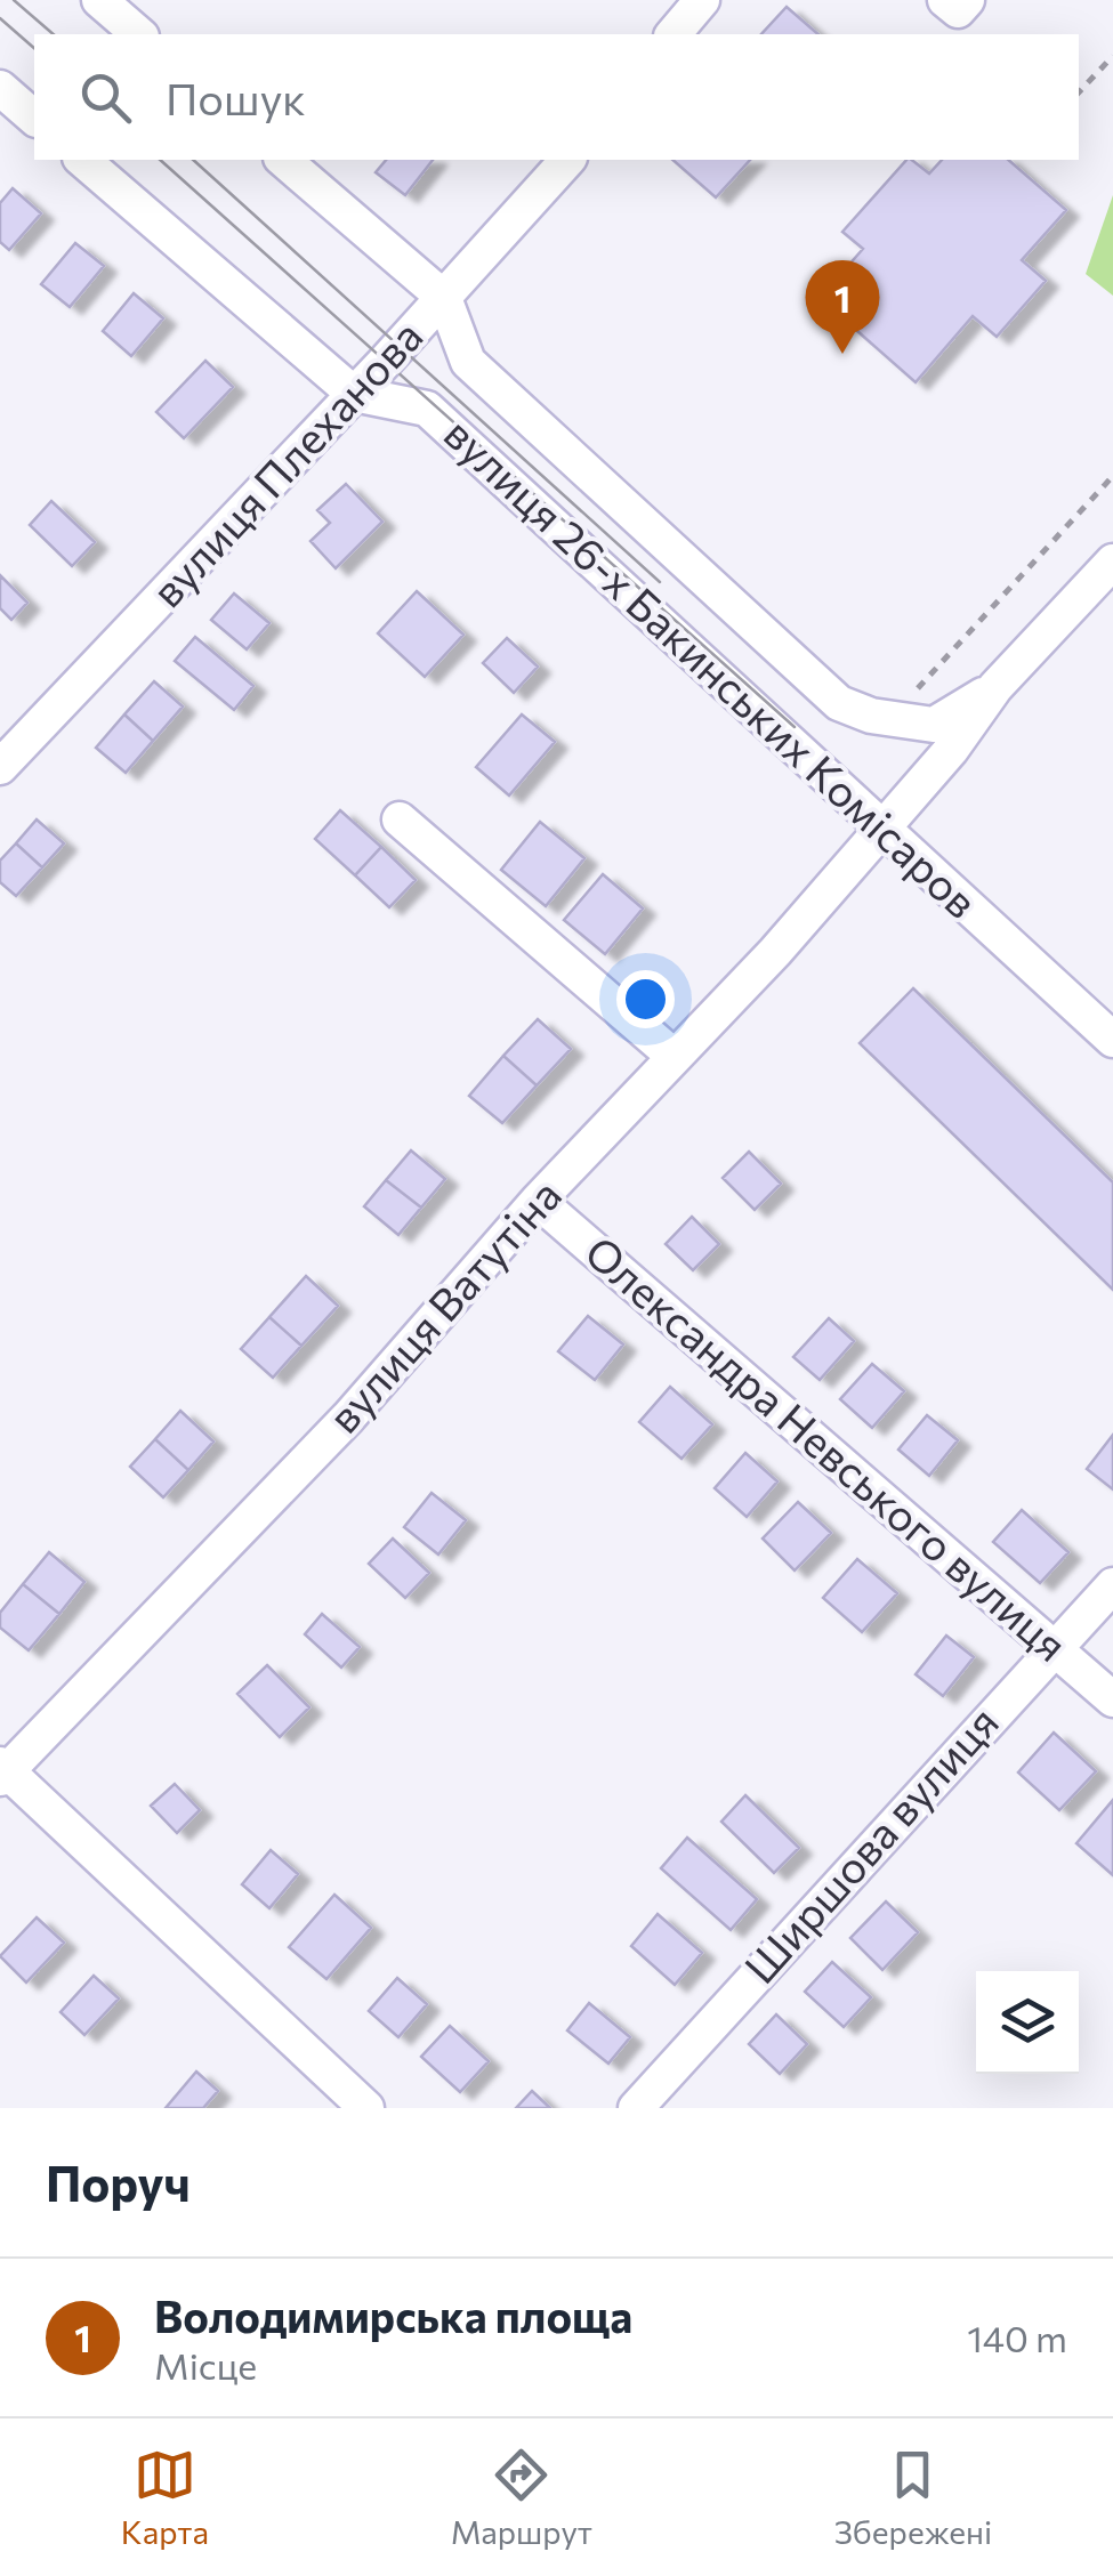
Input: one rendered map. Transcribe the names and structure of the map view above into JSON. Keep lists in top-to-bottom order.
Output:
{
  "streets": {
    "street": [
      "вулиця Плеханова",
      "вулиця 26-х Бакинських Комісаров",
      "вулиця Ватутіна",
      "Олександра Невського вулиця",
      "Ширшова вулиця"
    ]
  },
  "crossings": [
    ["вулиця Плеханова", "вулиця 26-х Бакинських Комісаров"],
    ["вулиця 26-х Бакинських Комісаров", "вулиця Ватутіна"],
    ["вулиця Ватутіна", "Олександра Невського вулиця"],
    ["Олександра Невського вулиця", "Ширшова вулиця"]
  ],
  "page": {
    "search": "Пошук",
    "pins": "1",
    "heading": "Поруч",
    "list": [
      {
        "mark": "1",
        "name": "Володимирська площа",
        "note": "Місце",
        "value": "140 m"
      }
    ],
    "nav": ["Карта", "Маршрут", "Збережені"]
  }
}
